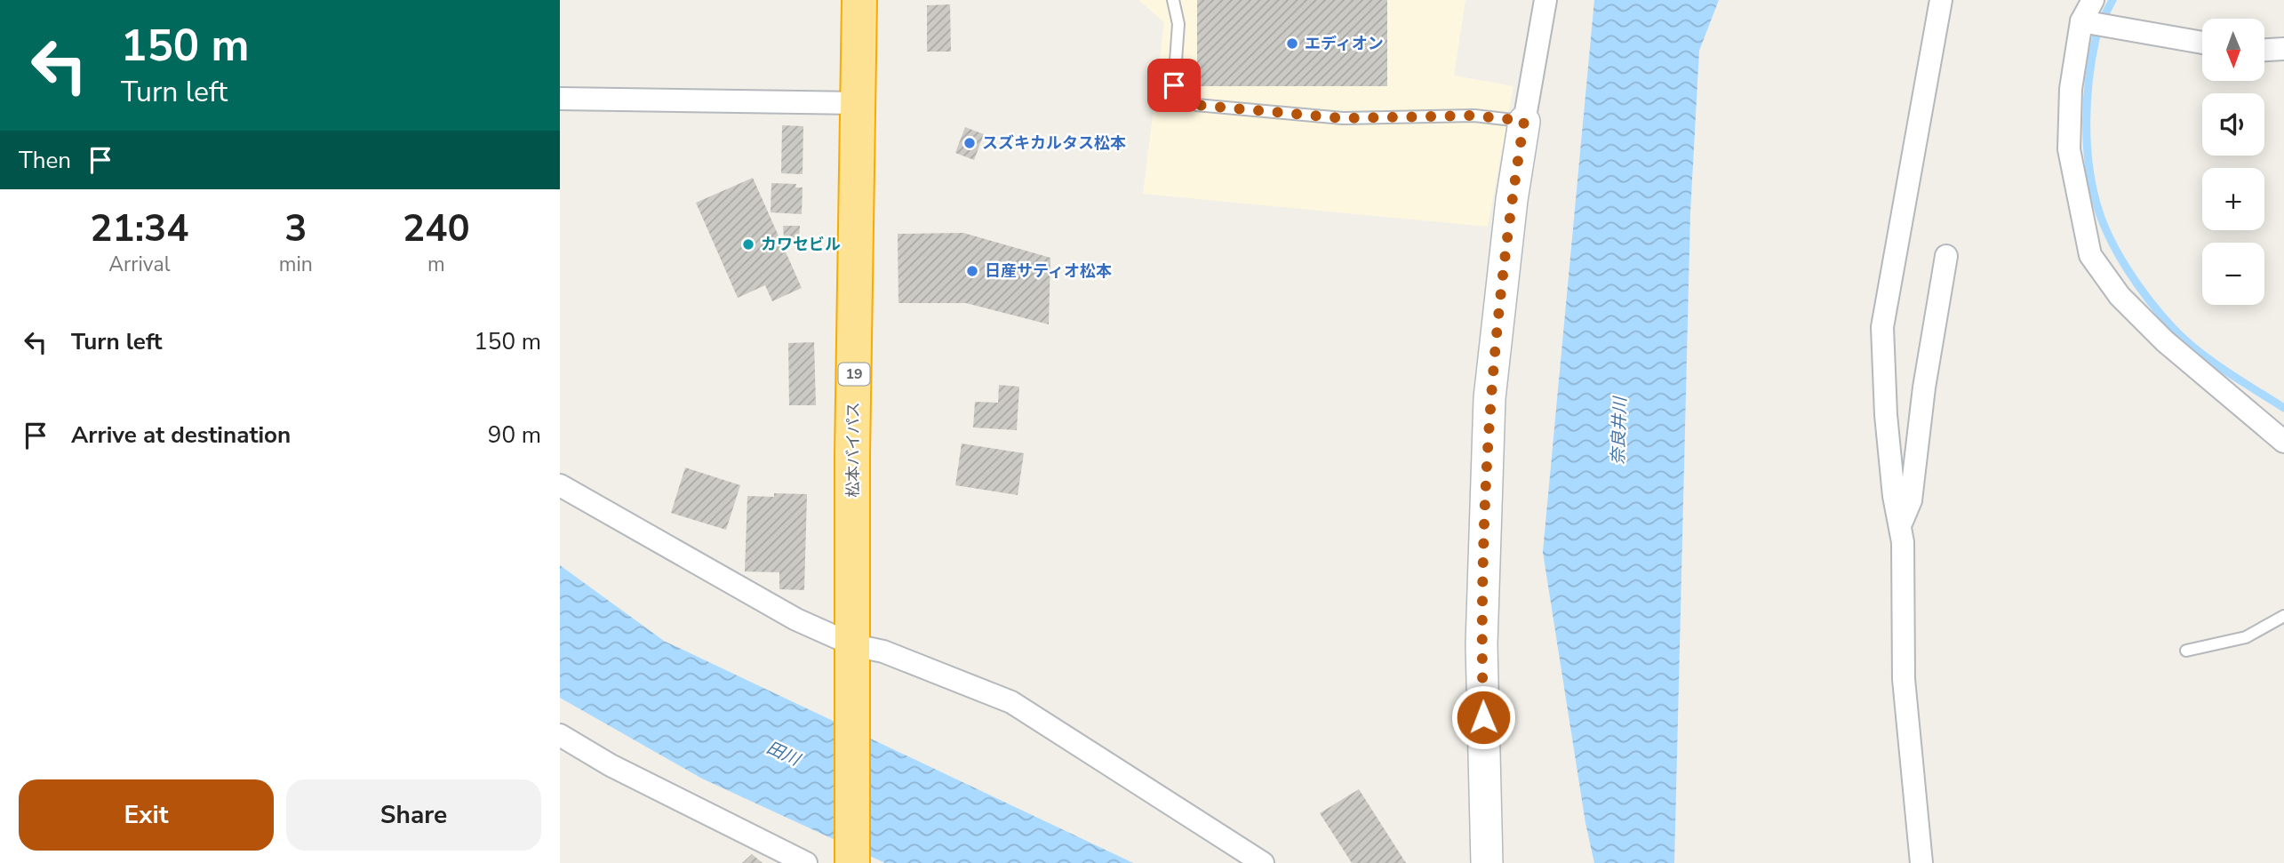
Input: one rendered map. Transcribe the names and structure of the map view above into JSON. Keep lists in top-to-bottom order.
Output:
{
  "streets": {
    "highway": ["19", "松本バイパス"]
  },
  "water": ["奈良井川", "田川"],
  "places": [
    "エディオン",
    "スズキカルタス松本",
    "カワセビル",
    "日産サティオ松本"
  ],
  "north": "bottom",
  "page": {
    "turn": ["150 m", "Turn left"],
    "map_buttons": ["+", "−"],
    "then": "Then",
    "eta": [
      "21:34",
      "Arrival",
      "3",
      "min",
      "240",
      "m"
    ],
    "list": [
      {
        "name": "Turn left",
        "value": "150 m"
      },
      {
        "name": "Arrive at destination",
        "value": "90 m"
      }
    ],
    "buttons": ["Exit", "Share"]
  }
}
